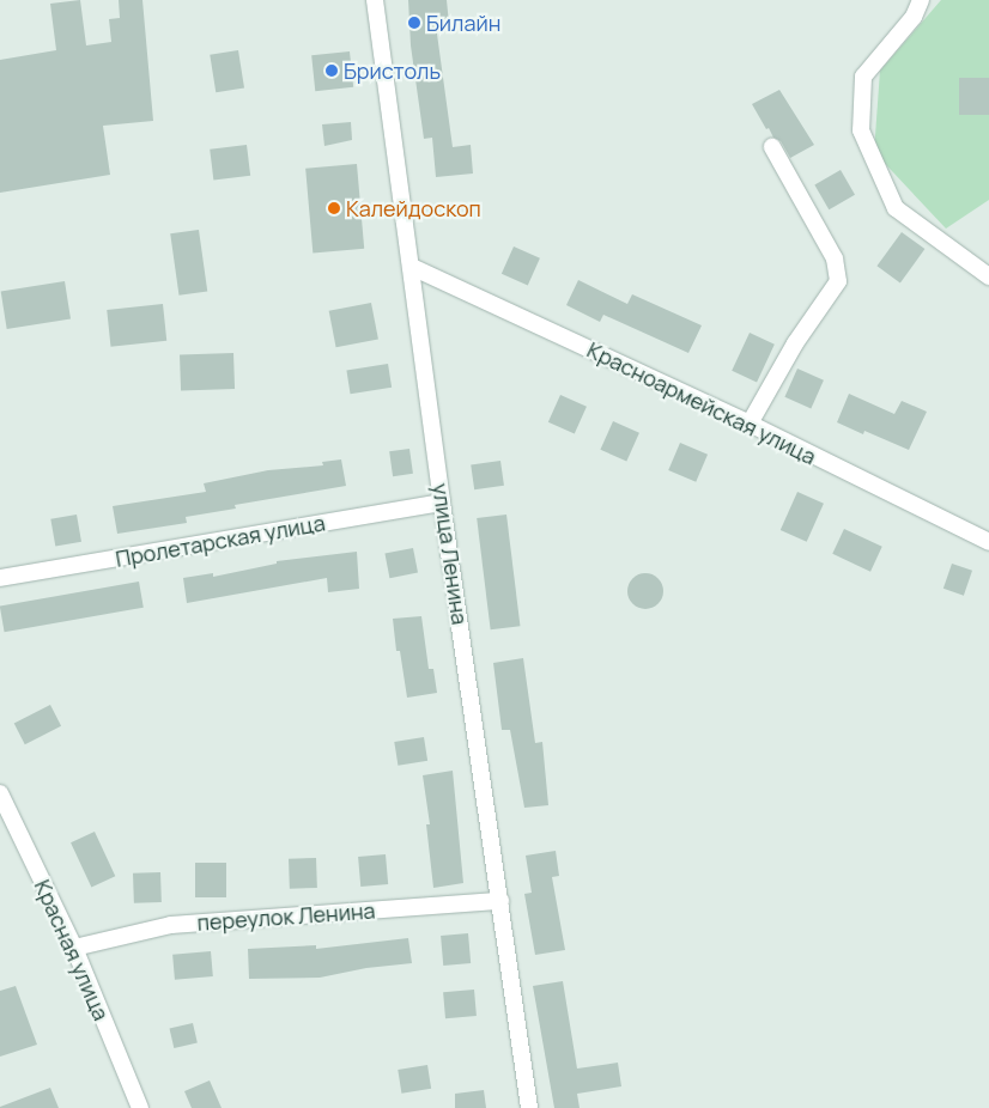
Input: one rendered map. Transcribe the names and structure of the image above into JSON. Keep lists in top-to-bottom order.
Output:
{
  "streets": {
    "street": [
      "Красноармейская улица",
      "Пролетарская улица",
      "улица Ленина",
      "переулок Ленина",
      "Красная улица"
    ]
  },
  "crossings": [
    ["Красноармейская улица", "улица Ленина"],
    ["Пролетарская улица", "улица Ленина"],
    ["улица Ленина", "переулок Ленина"],
    ["переулок Ленина", "Красная улица"]
  ],
  "places": ["Билайн", "Бристоль", "Калейдоскоп"]
}
